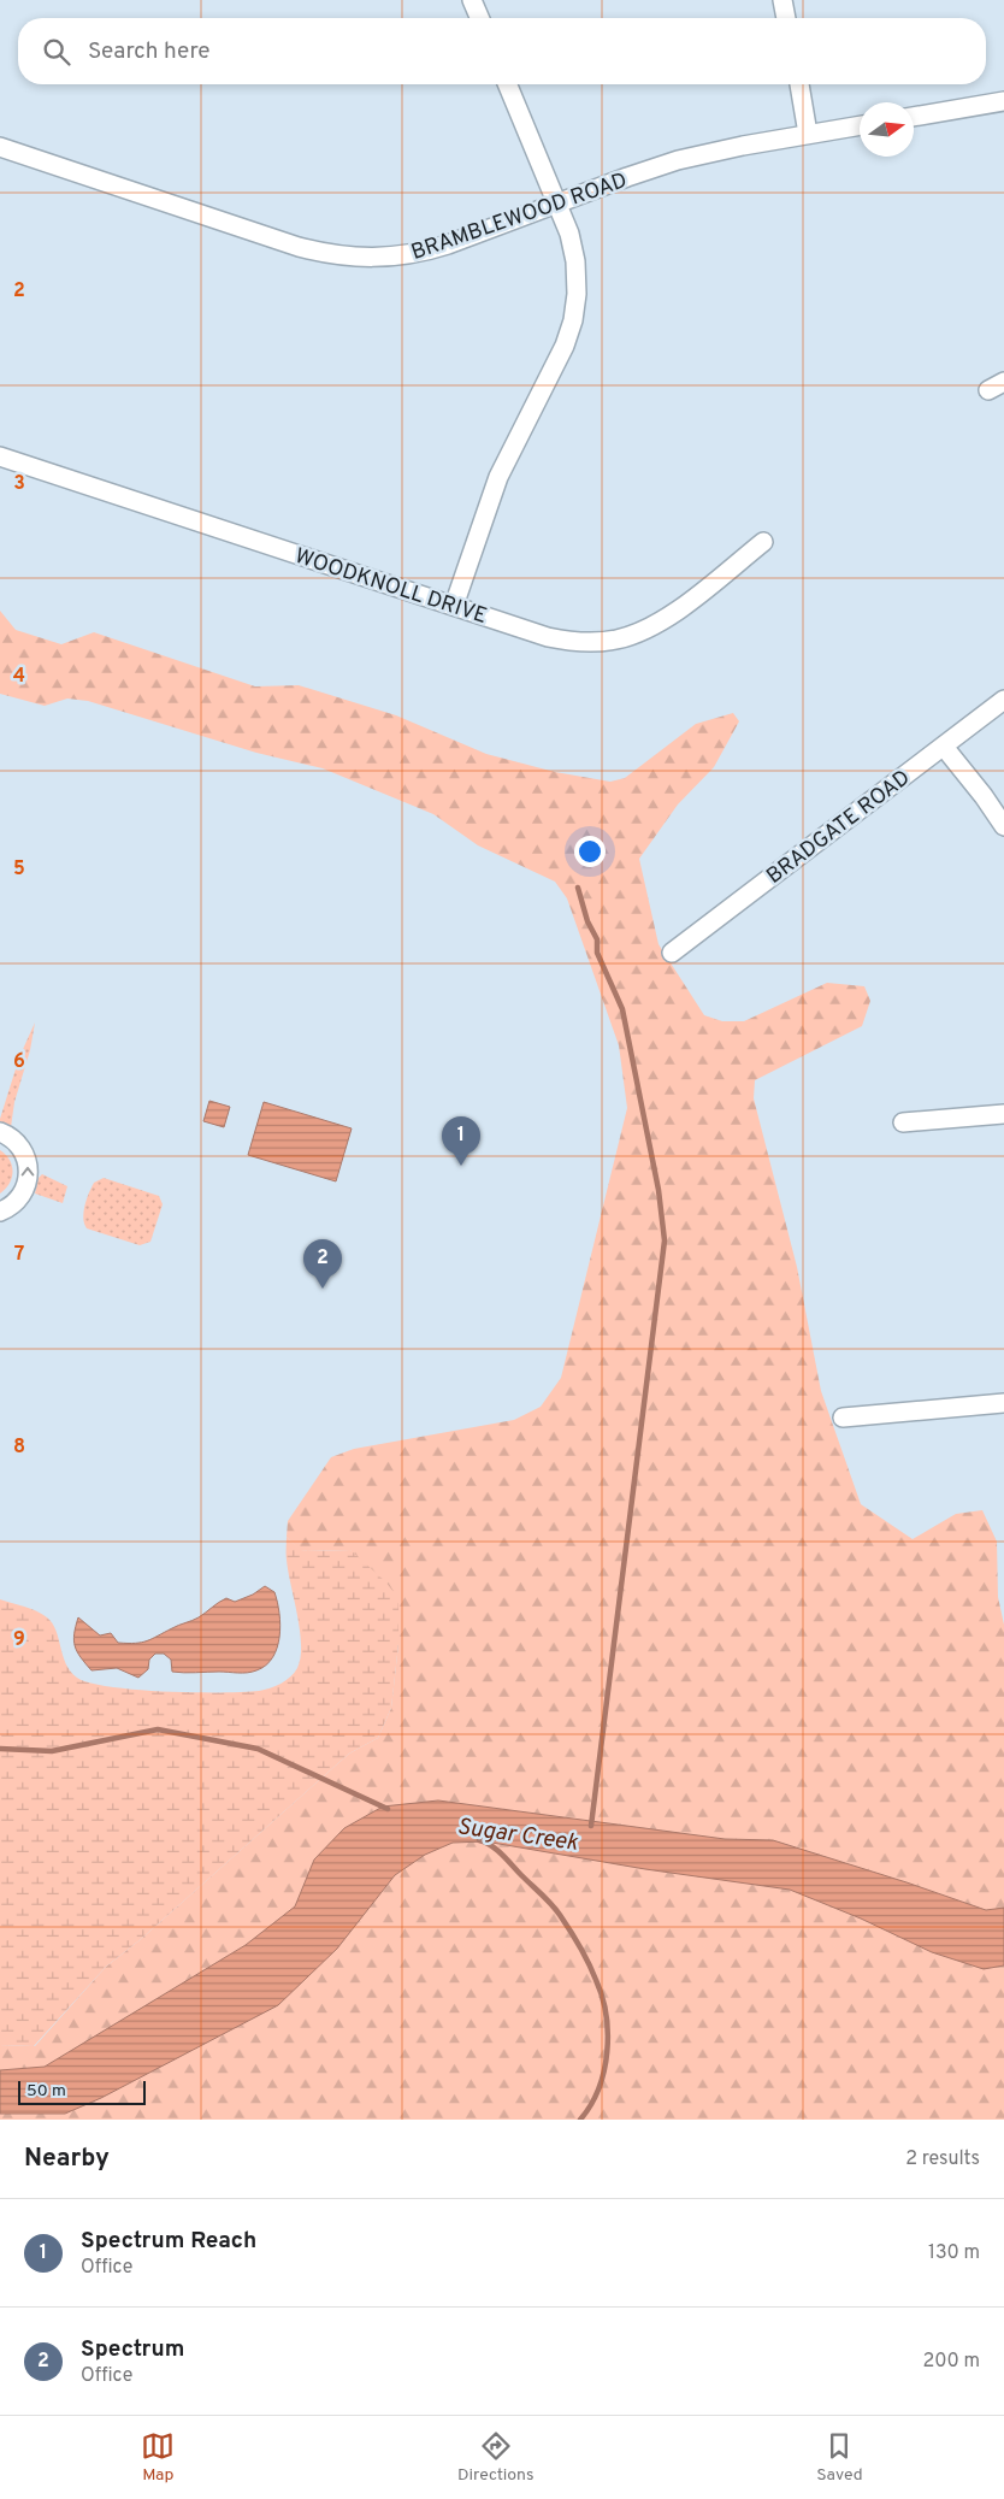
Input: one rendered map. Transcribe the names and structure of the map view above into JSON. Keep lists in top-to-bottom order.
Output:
{
  "streets": {
    "street": ["BRAMBLEWOOD ROAD", "WOODKNOLL DRIVE", "BRADGATE ROAD"]
  },
  "water": ["Sugar Creek"],
  "scale_bar": "50 m",
  "north": "right",
  "page": {
    "search": "Search here",
    "pins": ["1", "2"],
    "scale": "50 m",
    "heading": ["Nearby", "2 results"],
    "list": [
      {
        "mark": "1",
        "name": "Spectrum Reach",
        "note": "Office",
        "value": "130 m"
      },
      {
        "mark": "2",
        "name": "Spectrum",
        "note": "Office",
        "value": "200 m"
      }
    ],
    "nav": ["Map", "Directions", "Saved"]
  },
  "grid": {
    "rows": [
      "2",
      "3",
      "4",
      "5",
      "6",
      "7",
      "8",
      "9"
    ]
  }
}
